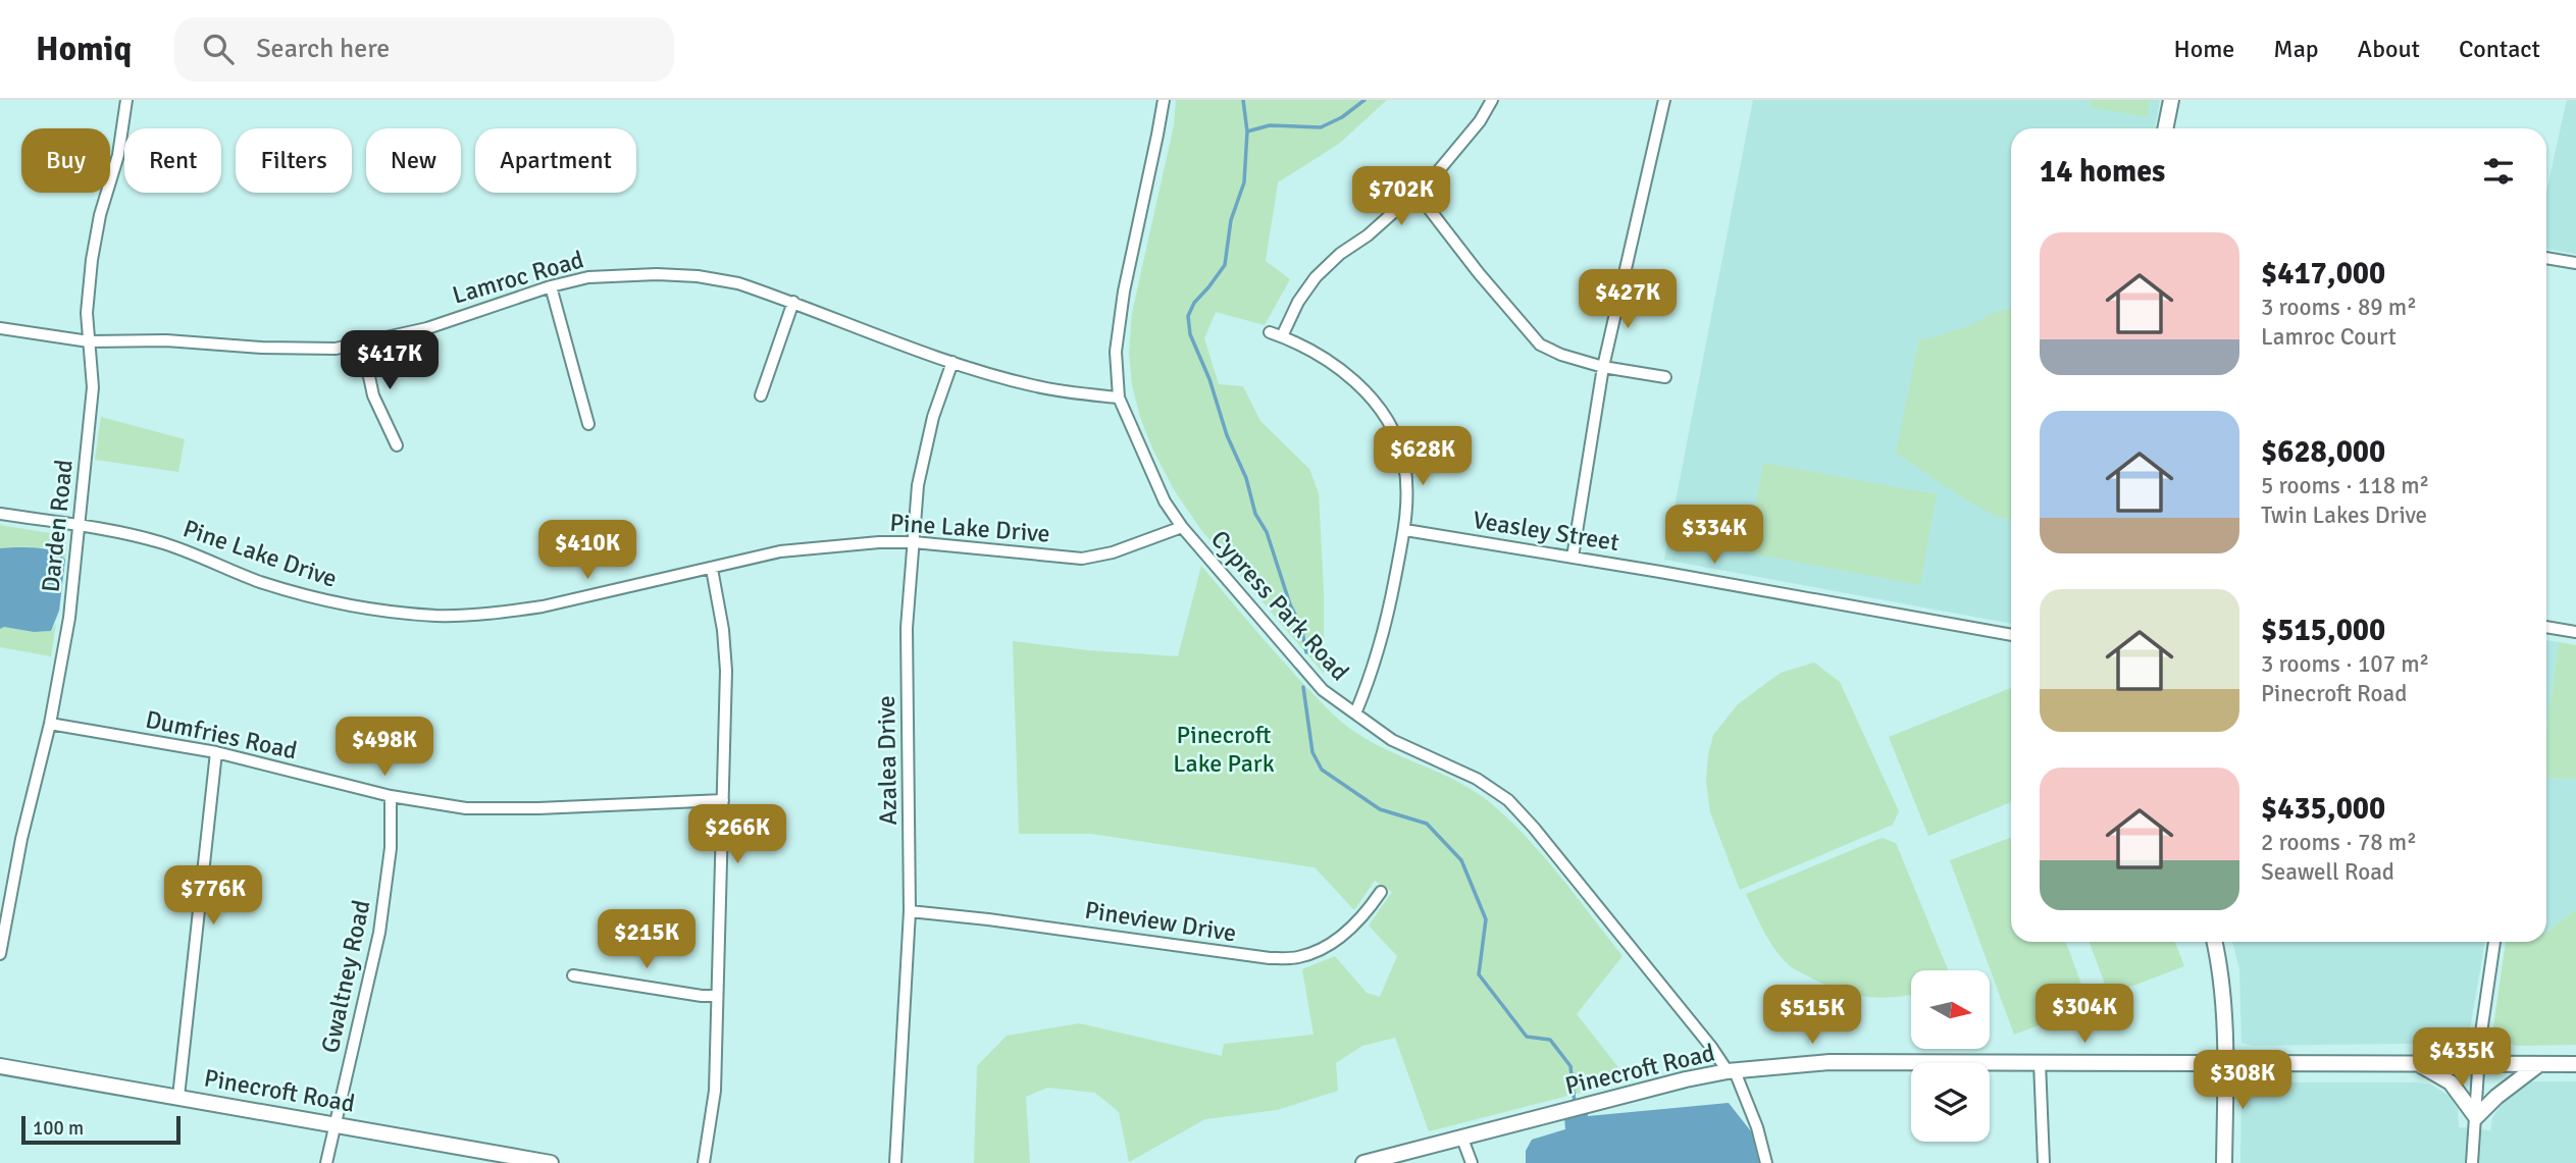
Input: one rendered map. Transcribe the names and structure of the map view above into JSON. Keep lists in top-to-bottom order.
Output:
{
  "streets": {
    "street": [
      "Lamroc Road",
      "Darden Road",
      "Pine Lake Drive",
      "Veasley Street",
      "Cypress Park Road",
      "Dumfries Road",
      "Azalea Drive",
      "Pineview Drive",
      "Gwaltney Road",
      "Pinecroft Road"
    ]
  },
  "crossings": [
    ["Lamroc Road", "Darden Road"],
    ["Lamroc Road", "Cypress Park Road"],
    ["Lamroc Road", "Azalea Drive"],
    ["Darden Road", "Pine Lake Drive"],
    ["Darden Road", "Dumfries Road"],
    ["Pine Lake Drive", "Cypress Park Road"],
    ["Pine Lake Drive", "Azalea Drive"],
    ["Cypress Park Road", "Pinecroft Road"],
    ["Dumfries Road", "Gwaltney Road"],
    ["Azalea Drive", "Pineview Drive"],
    ["Gwaltney Road", "Pinecroft Road"]
  ],
  "parks": ["Pinecroft Lake Park"],
  "scale_bar": "100 m",
  "north": "right",
  "page": {
    "header": "Homiq",
    "search": "Search here",
    "nav": [
      "Home",
      "Map",
      "About",
      "Contact"
    ],
    "chip": [
      "Buy",
      "Rent",
      "Filters",
      "New",
      "Apartment"
    ],
    "heading": "14 homes",
    "price": [
      "$702K",
      "$427K",
      "$417K",
      "$628K",
      "$334K",
      "$410K",
      "$498K",
      "$266K",
      "$776K",
      "$215K",
      "$304K",
      "$515K",
      "$435K",
      "$308K"
    ],
    "list": [
      {
        "name": "$417,000",
        "note": "3 rooms · 89 m² · Lamroc Court"
      },
      {
        "name": "$628,000",
        "note": "5 rooms · 118 m² · Twin Lakes Drive"
      },
      {
        "name": "$515,000",
        "note": "3 rooms · 107 m² · Pinecroft Road"
      },
      {
        "name": "$435,000",
        "note": "2 rooms · 78 m² · Seawell Road"
      }
    ],
    "scale": "100 m"
  }
}
